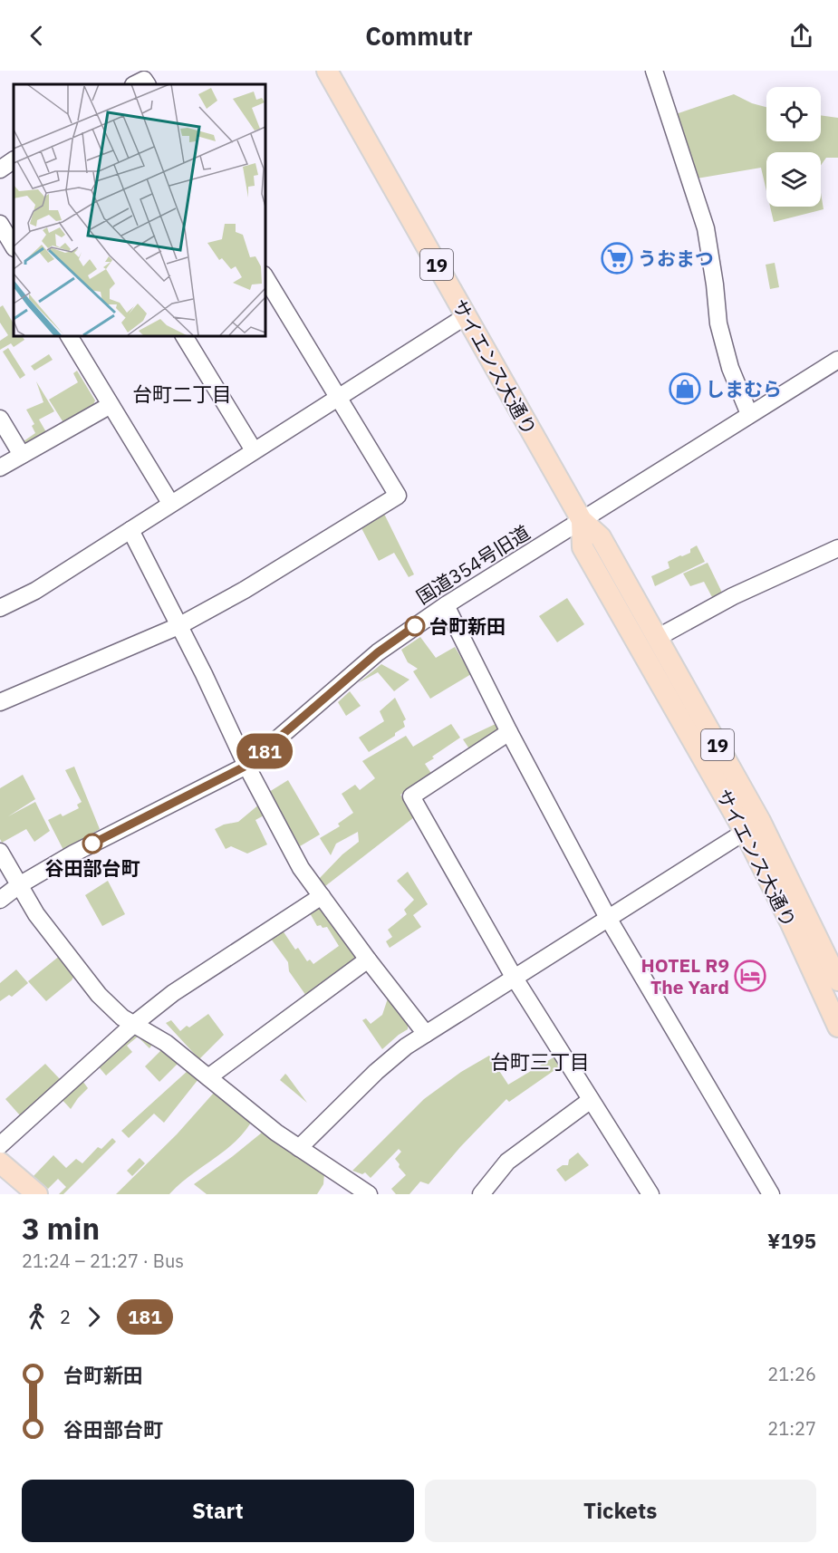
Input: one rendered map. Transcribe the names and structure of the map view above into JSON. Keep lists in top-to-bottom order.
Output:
{
  "streets": {
    "main road": ["19", "サイエンス大通り"],
    "street": ["国道354号旧道"]
  },
  "crossings": [
    ["サイエンス大通り", "国道354号旧道"]
  ],
  "districts": ["台町二丁目", "台町三丁目"],
  "places": {
    "supermarket": ["うおまつ"],
    "shop": ["しまむら"],
    "other": ["台町新田", "谷田部台町"],
    "hotel": ["HOTEL R9 The Yard"]
  },
  "lines": ["bus line 181"],
  "page": {
    "header": "Commutr",
    "on_map": "181",
    "heading": ["3 min", "21:24 – 21:27 · Bus", "¥195"],
    "legs": ["2", "181"],
    "list": [
      {
        "name": "台町新田",
        "value": "21:26"
      },
      {
        "name": "谷田部台町",
        "value": "21:27"
      }
    ],
    "buttons": ["Start", "Tickets"]
  }
}
